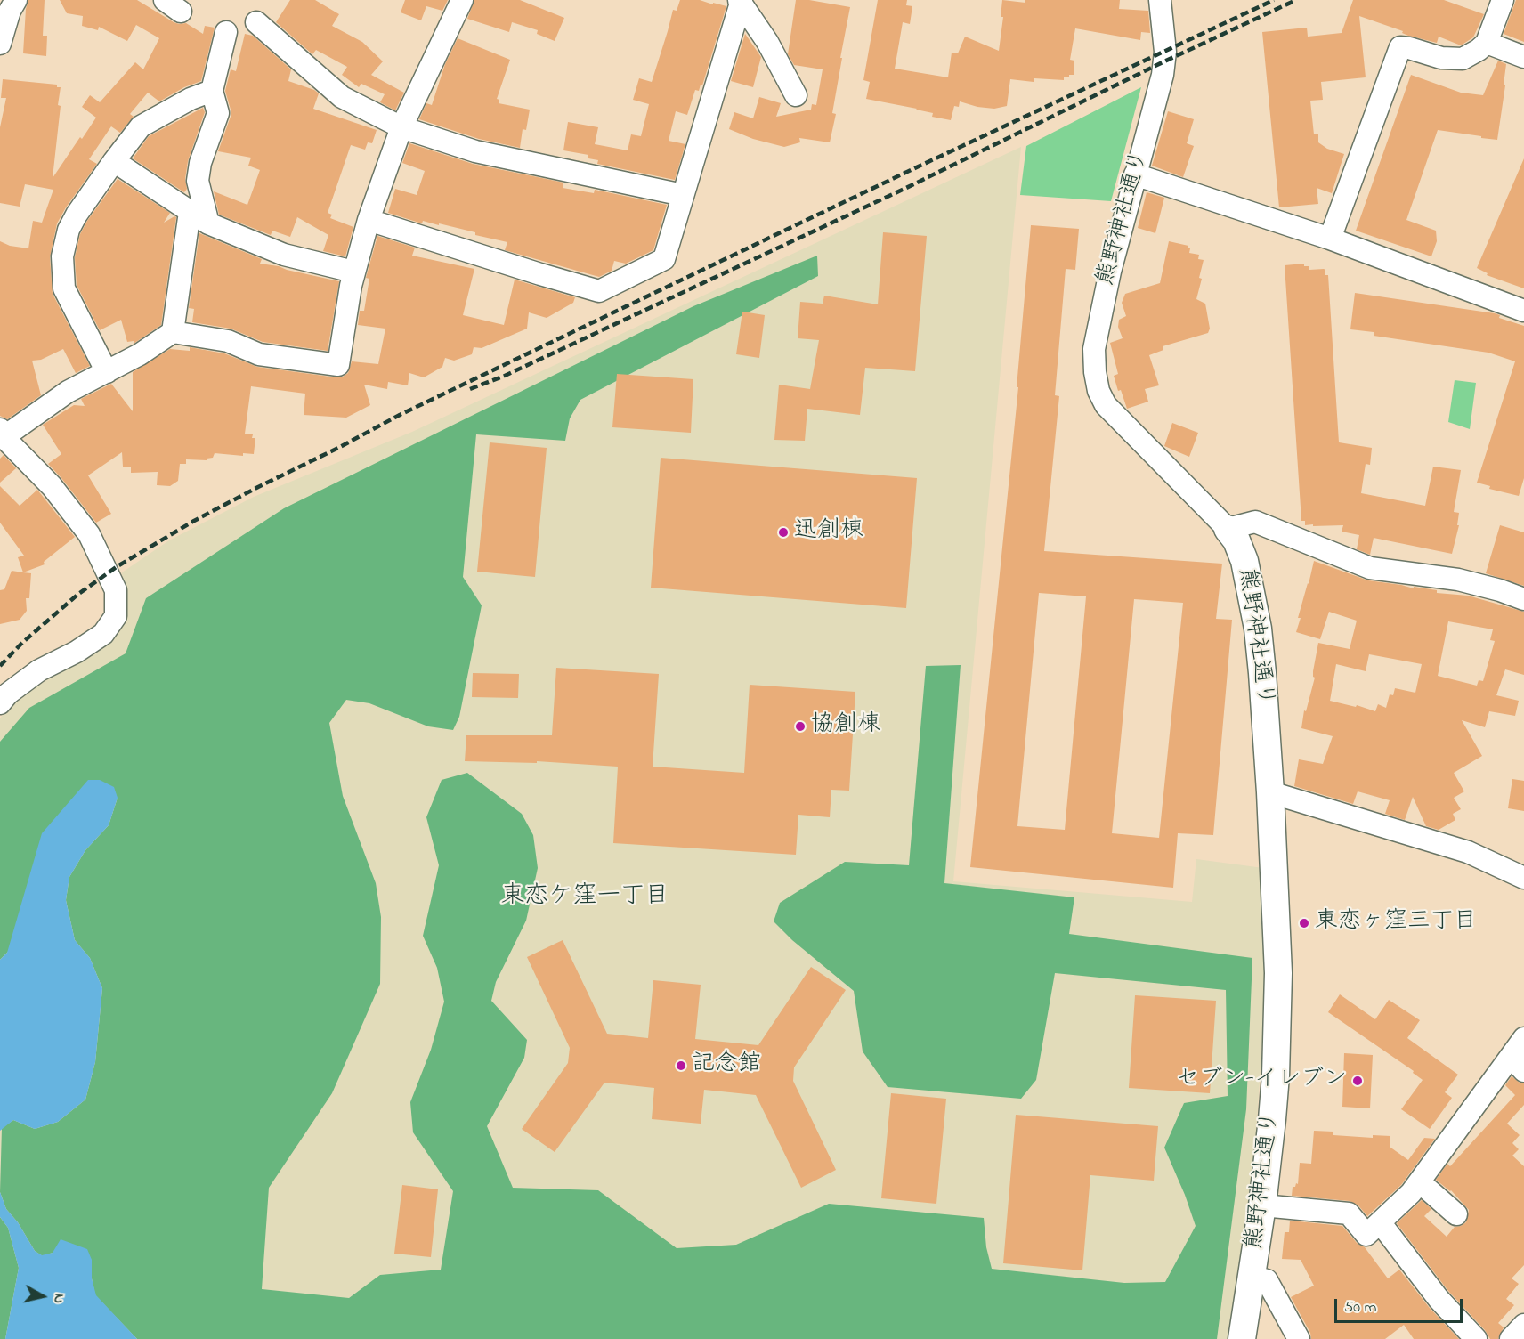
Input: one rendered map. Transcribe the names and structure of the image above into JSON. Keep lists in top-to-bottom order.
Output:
{
  "streets": {
    "main road": ["熊野神社通り"]
  },
  "districts": ["東恋ケ窪一丁目"],
  "places": [
    "迅創棟",
    "協創棟",
    "東恋ヶ窪三丁目",
    "記念館",
    "セブン-イレブン"
  ],
  "scale_bar": "50 m",
  "north": "right"
}
